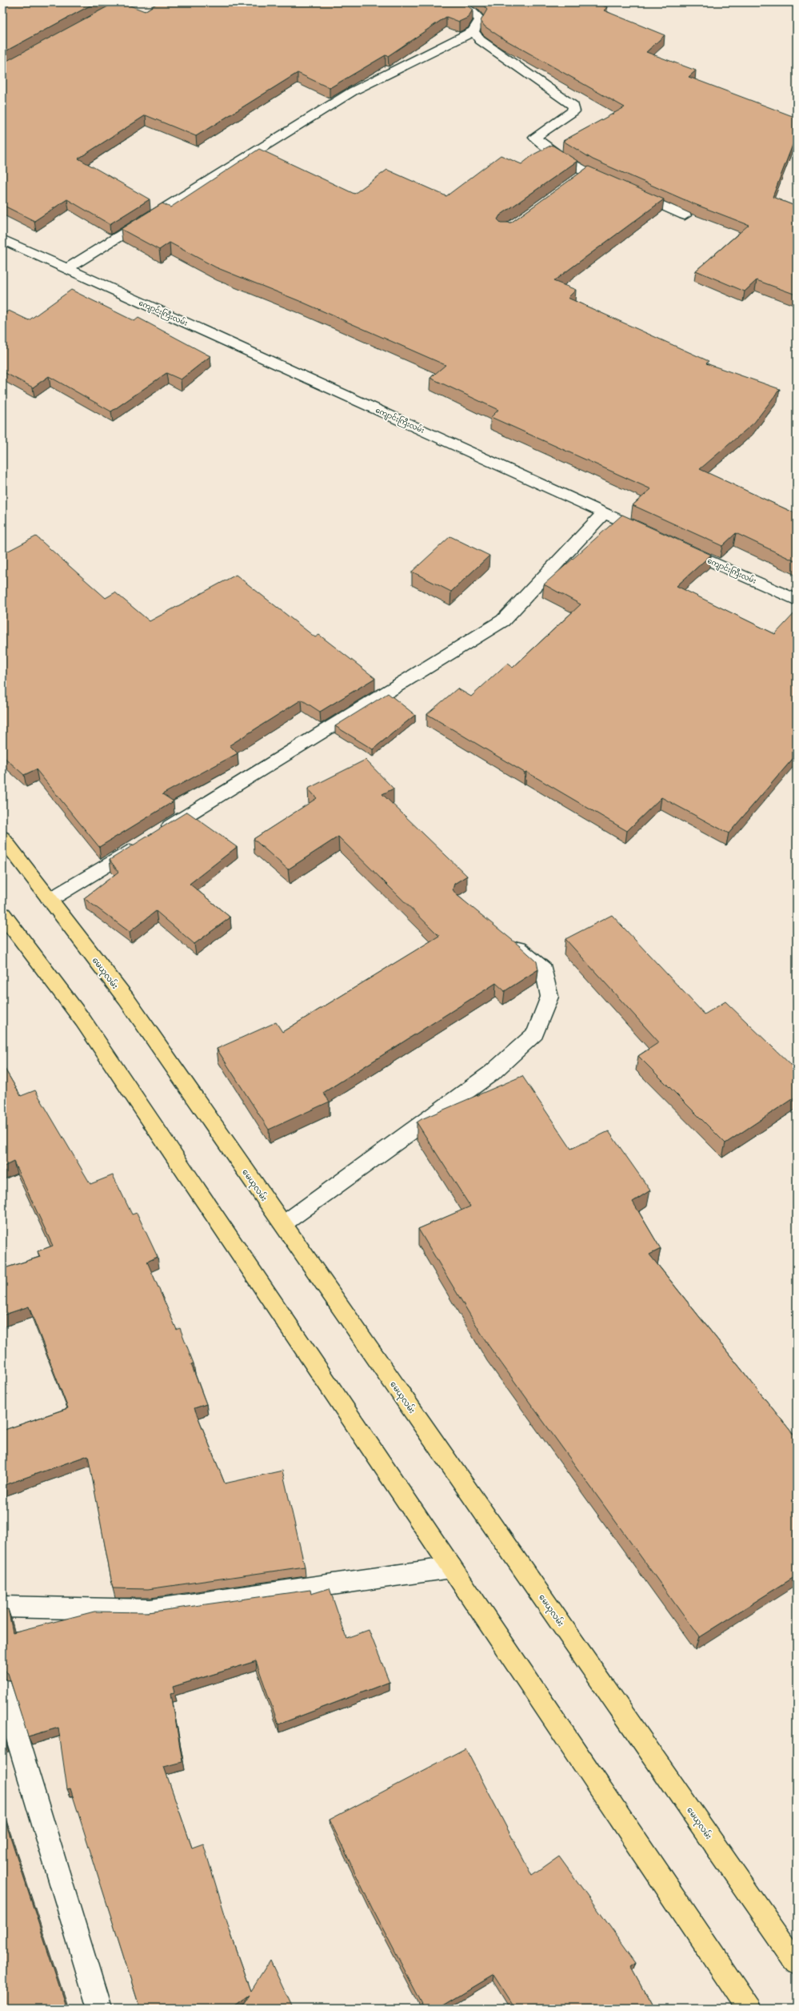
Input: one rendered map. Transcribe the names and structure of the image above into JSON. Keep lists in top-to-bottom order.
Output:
{
  "streets": {
    "main road": ["မေယုလမ်း"],
    "street": ["ကျောင်းကြီးလမ်း"]
  }
}
